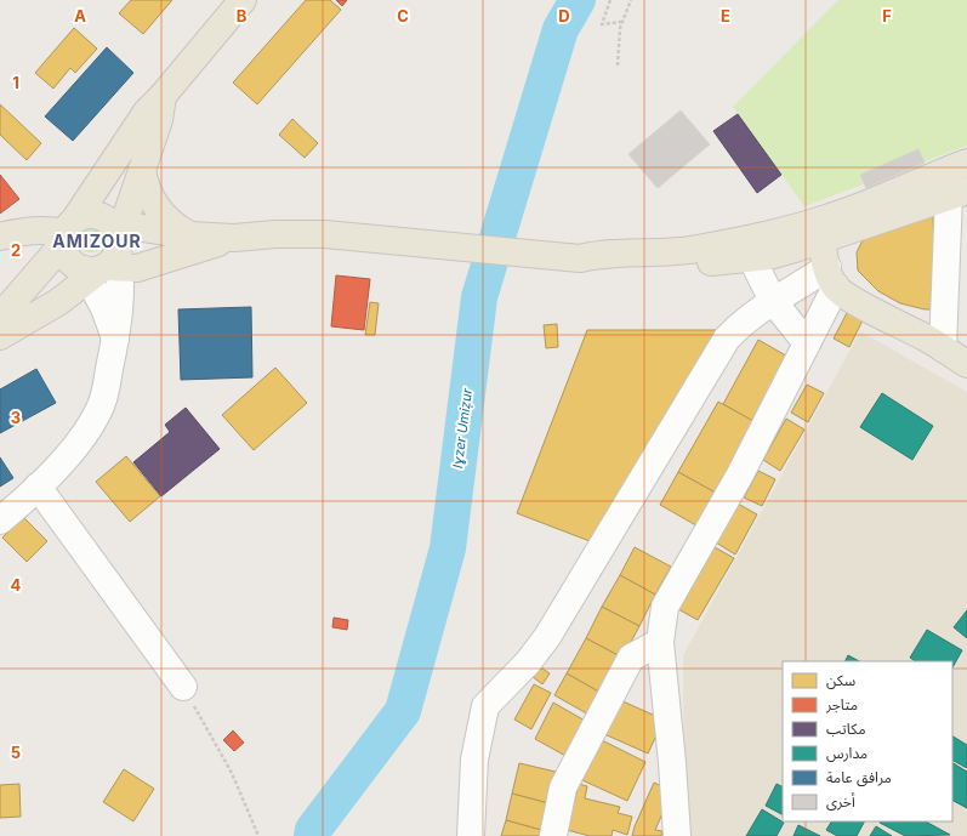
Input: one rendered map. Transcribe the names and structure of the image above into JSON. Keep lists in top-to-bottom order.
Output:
{
  "districts": ["AMIZOUR"],
  "water": ["Iɣzer Umiẓur"],
  "legend": [
    "سكن",
    "متاجر",
    "مكاتب",
    "مدارس",
    "مرافق عامة",
    "أخرى"
  ],
  "grid": {
    "columns": [
      "A",
      "B",
      "C",
      "D",
      "E",
      "F"
    ],
    "rows": [
      "1",
      "2",
      "3",
      "4",
      "5"
    ]
  }
}
